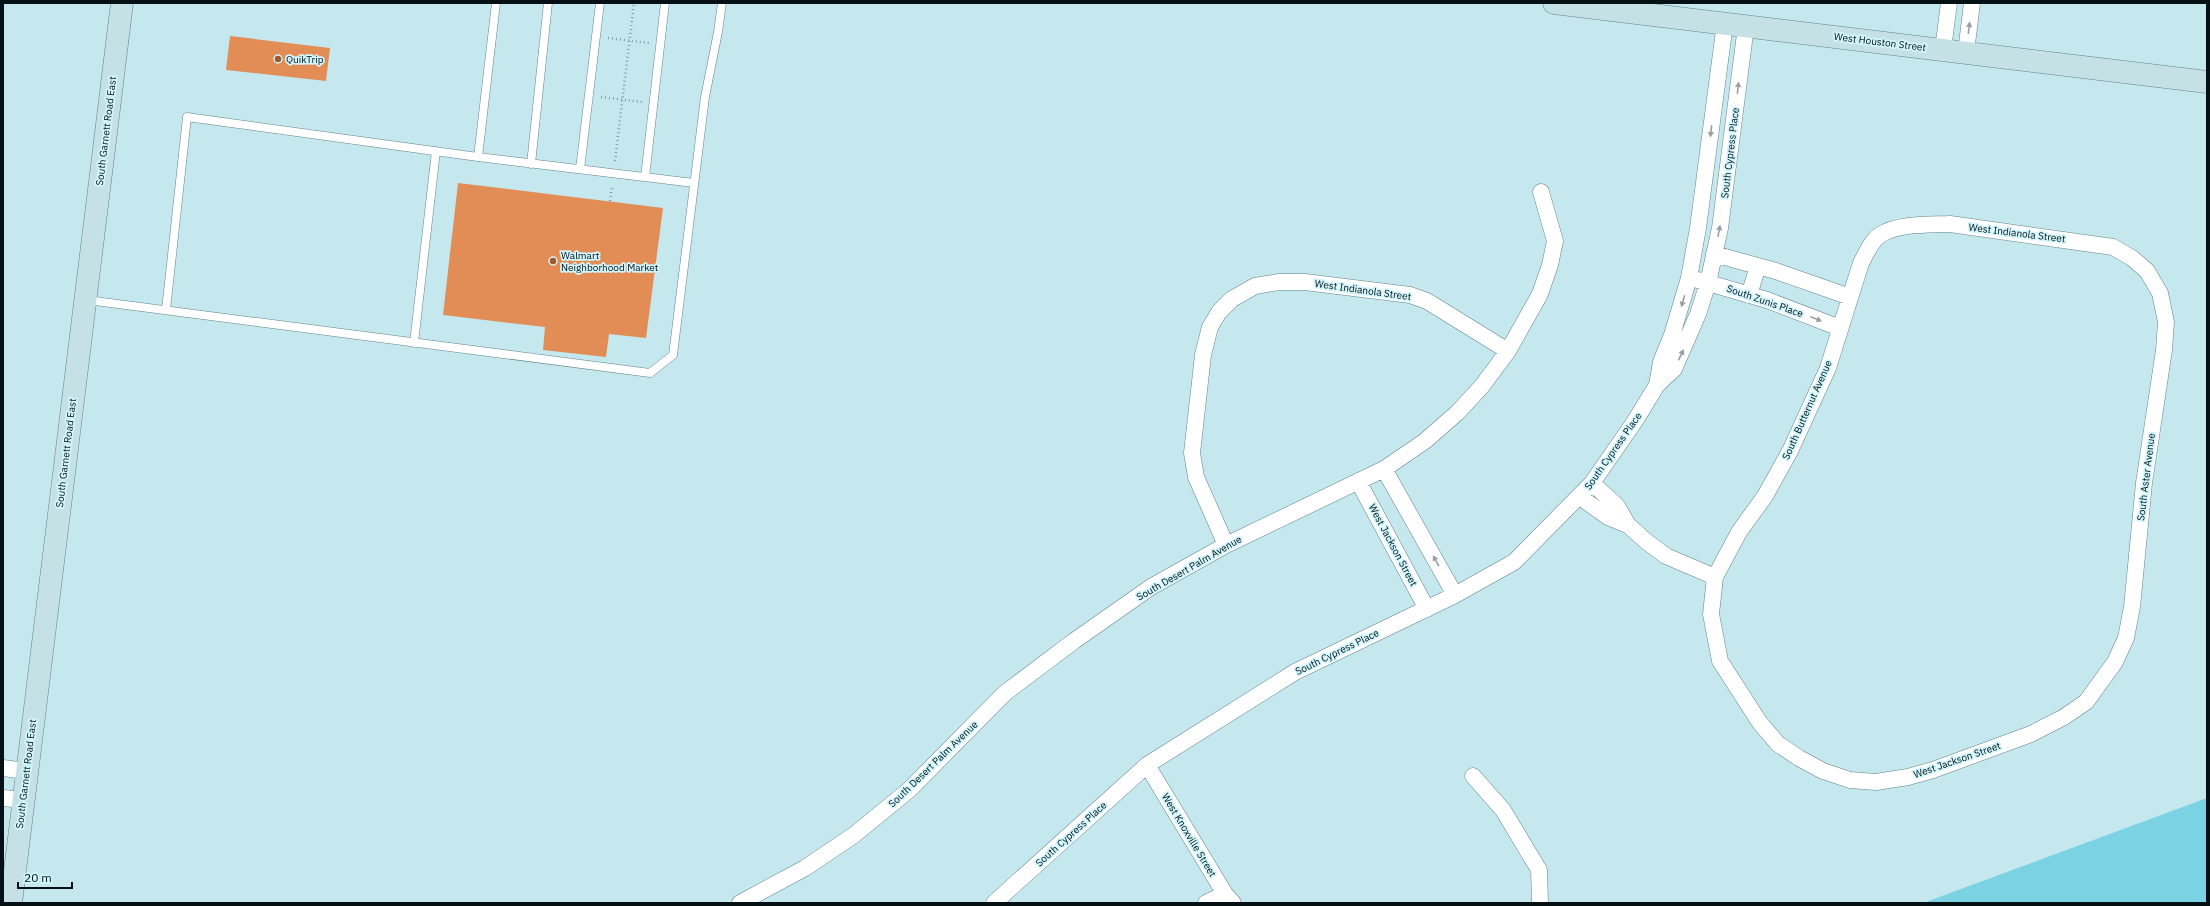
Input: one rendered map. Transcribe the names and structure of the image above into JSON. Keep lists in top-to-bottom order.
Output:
{
  "streets": {
    "main road": ["West Houston Street", "South Garnett Road East"],
    "street": [
      "South Cypress Place",
      "West Indianola Street",
      "South Zunis Place",
      "South Butternut Avenue",
      "South Aster Avenue",
      "West Jackson Street",
      "South Desert Palm Avenue",
      "West Knoxville Street"
    ]
  },
  "crossings": [
    ["West Houston Street", "South Cypress Place"],
    ["South Cypress Place", "South Zunis Place"],
    ["South Cypress Place", "West Jackson Street"],
    ["South Cypress Place", "West Knoxville Street"],
    ["West Indianola Street", "South Butternut Avenue"],
    ["West Indianola Street", "South Aster Avenue"],
    ["West Indianola Street", "South Desert Palm Avenue"],
    ["South Zunis Place", "South Butternut Avenue"],
    ["South Butternut Avenue", "West Jackson Street"],
    ["South Aster Avenue", "West Jackson Street"],
    ["West Jackson Street", "South Desert Palm Avenue"]
  ],
  "places": ["QuikTrip", "Walmart Neighborhood Market"],
  "scale_bar": "20 m"
}
